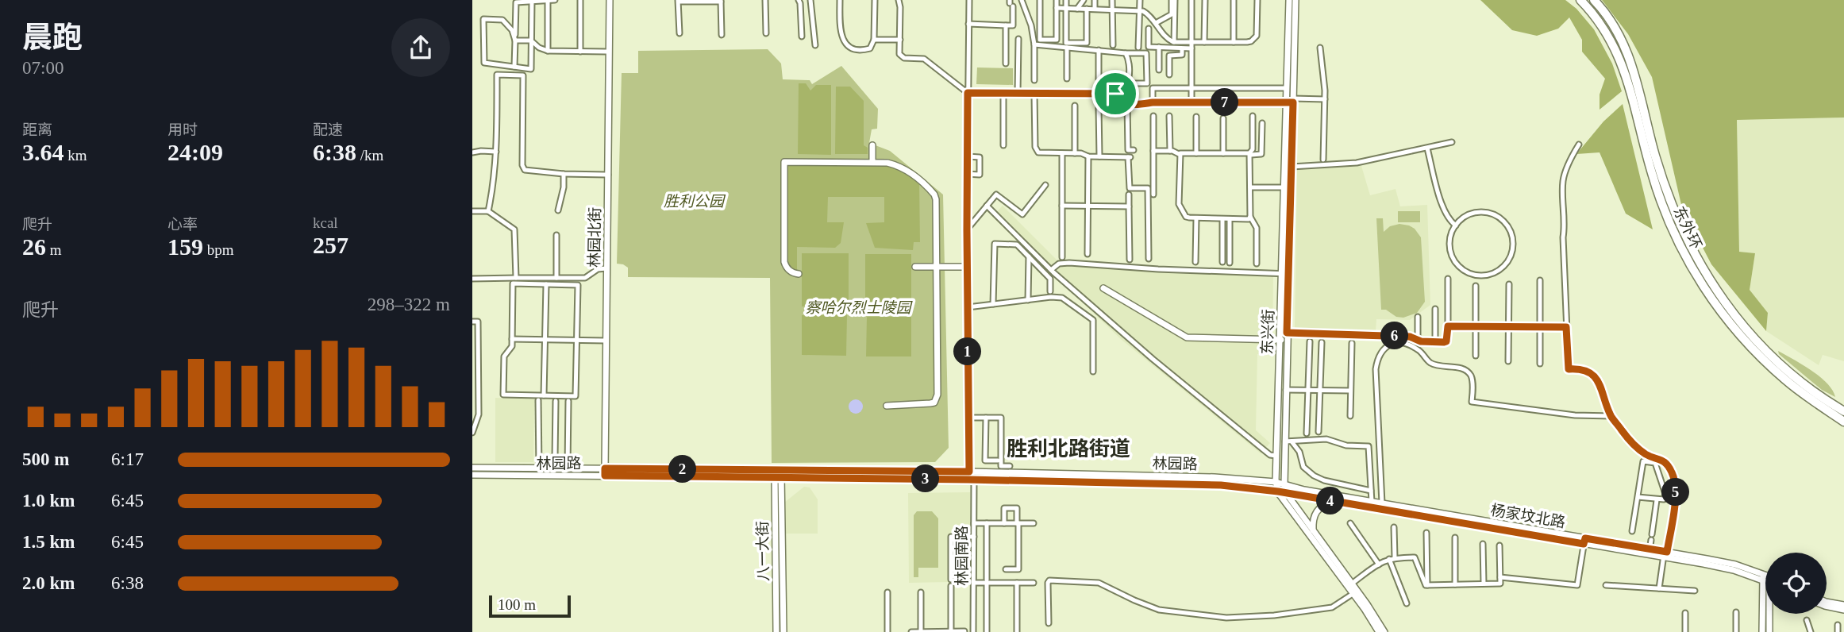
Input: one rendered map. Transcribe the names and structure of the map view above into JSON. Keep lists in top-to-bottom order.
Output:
{
  "streets": {
    "highway": ["东外环"],
    "main road": [
      "林园北街",
      "东兴街",
      "林园路",
      "杨家坟北路",
      "八一大街"
    ],
    "street": ["林园南路"]
  },
  "crossings": [
    ["林园北街", "林园路"],
    ["东兴街", "林园路"],
    ["东兴街", "杨家坟北路"],
    ["林园路", "杨家坟北路"],
    ["林园路", "八一大街"],
    ["林园路", "林园南路"]
  ],
  "districts": ["胜利北路街道"],
  "parks": ["胜利公园", "察哈尔烈士陵园"],
  "scale_bar": "100 m",
  "page": {
    "heading": ["晨跑", "07:00"],
    "pins": [
      "7",
      "6",
      "1",
      "2",
      "3",
      "5",
      "4"
    ],
    "stats": [
      ["距离", "3.64 km"],
      ["用时", "24:09"],
      ["配速", "6:38 /km"],
      ["爬升", "26 m"],
      ["心率", "159 bpm"],
      ["kcal", "257"]
    ],
    "chart": ["爬升", "298–322 m"],
    "list": [
      {
        "name": "500 m",
        "note": "6:17"
      },
      {
        "name": "1.0 km",
        "note": "6:45"
      },
      {
        "name": "1.5 km",
        "note": "6:45"
      },
      {
        "name": "2.0 km",
        "note": "6:38"
      }
    ],
    "scale": "100 m"
  }
}
